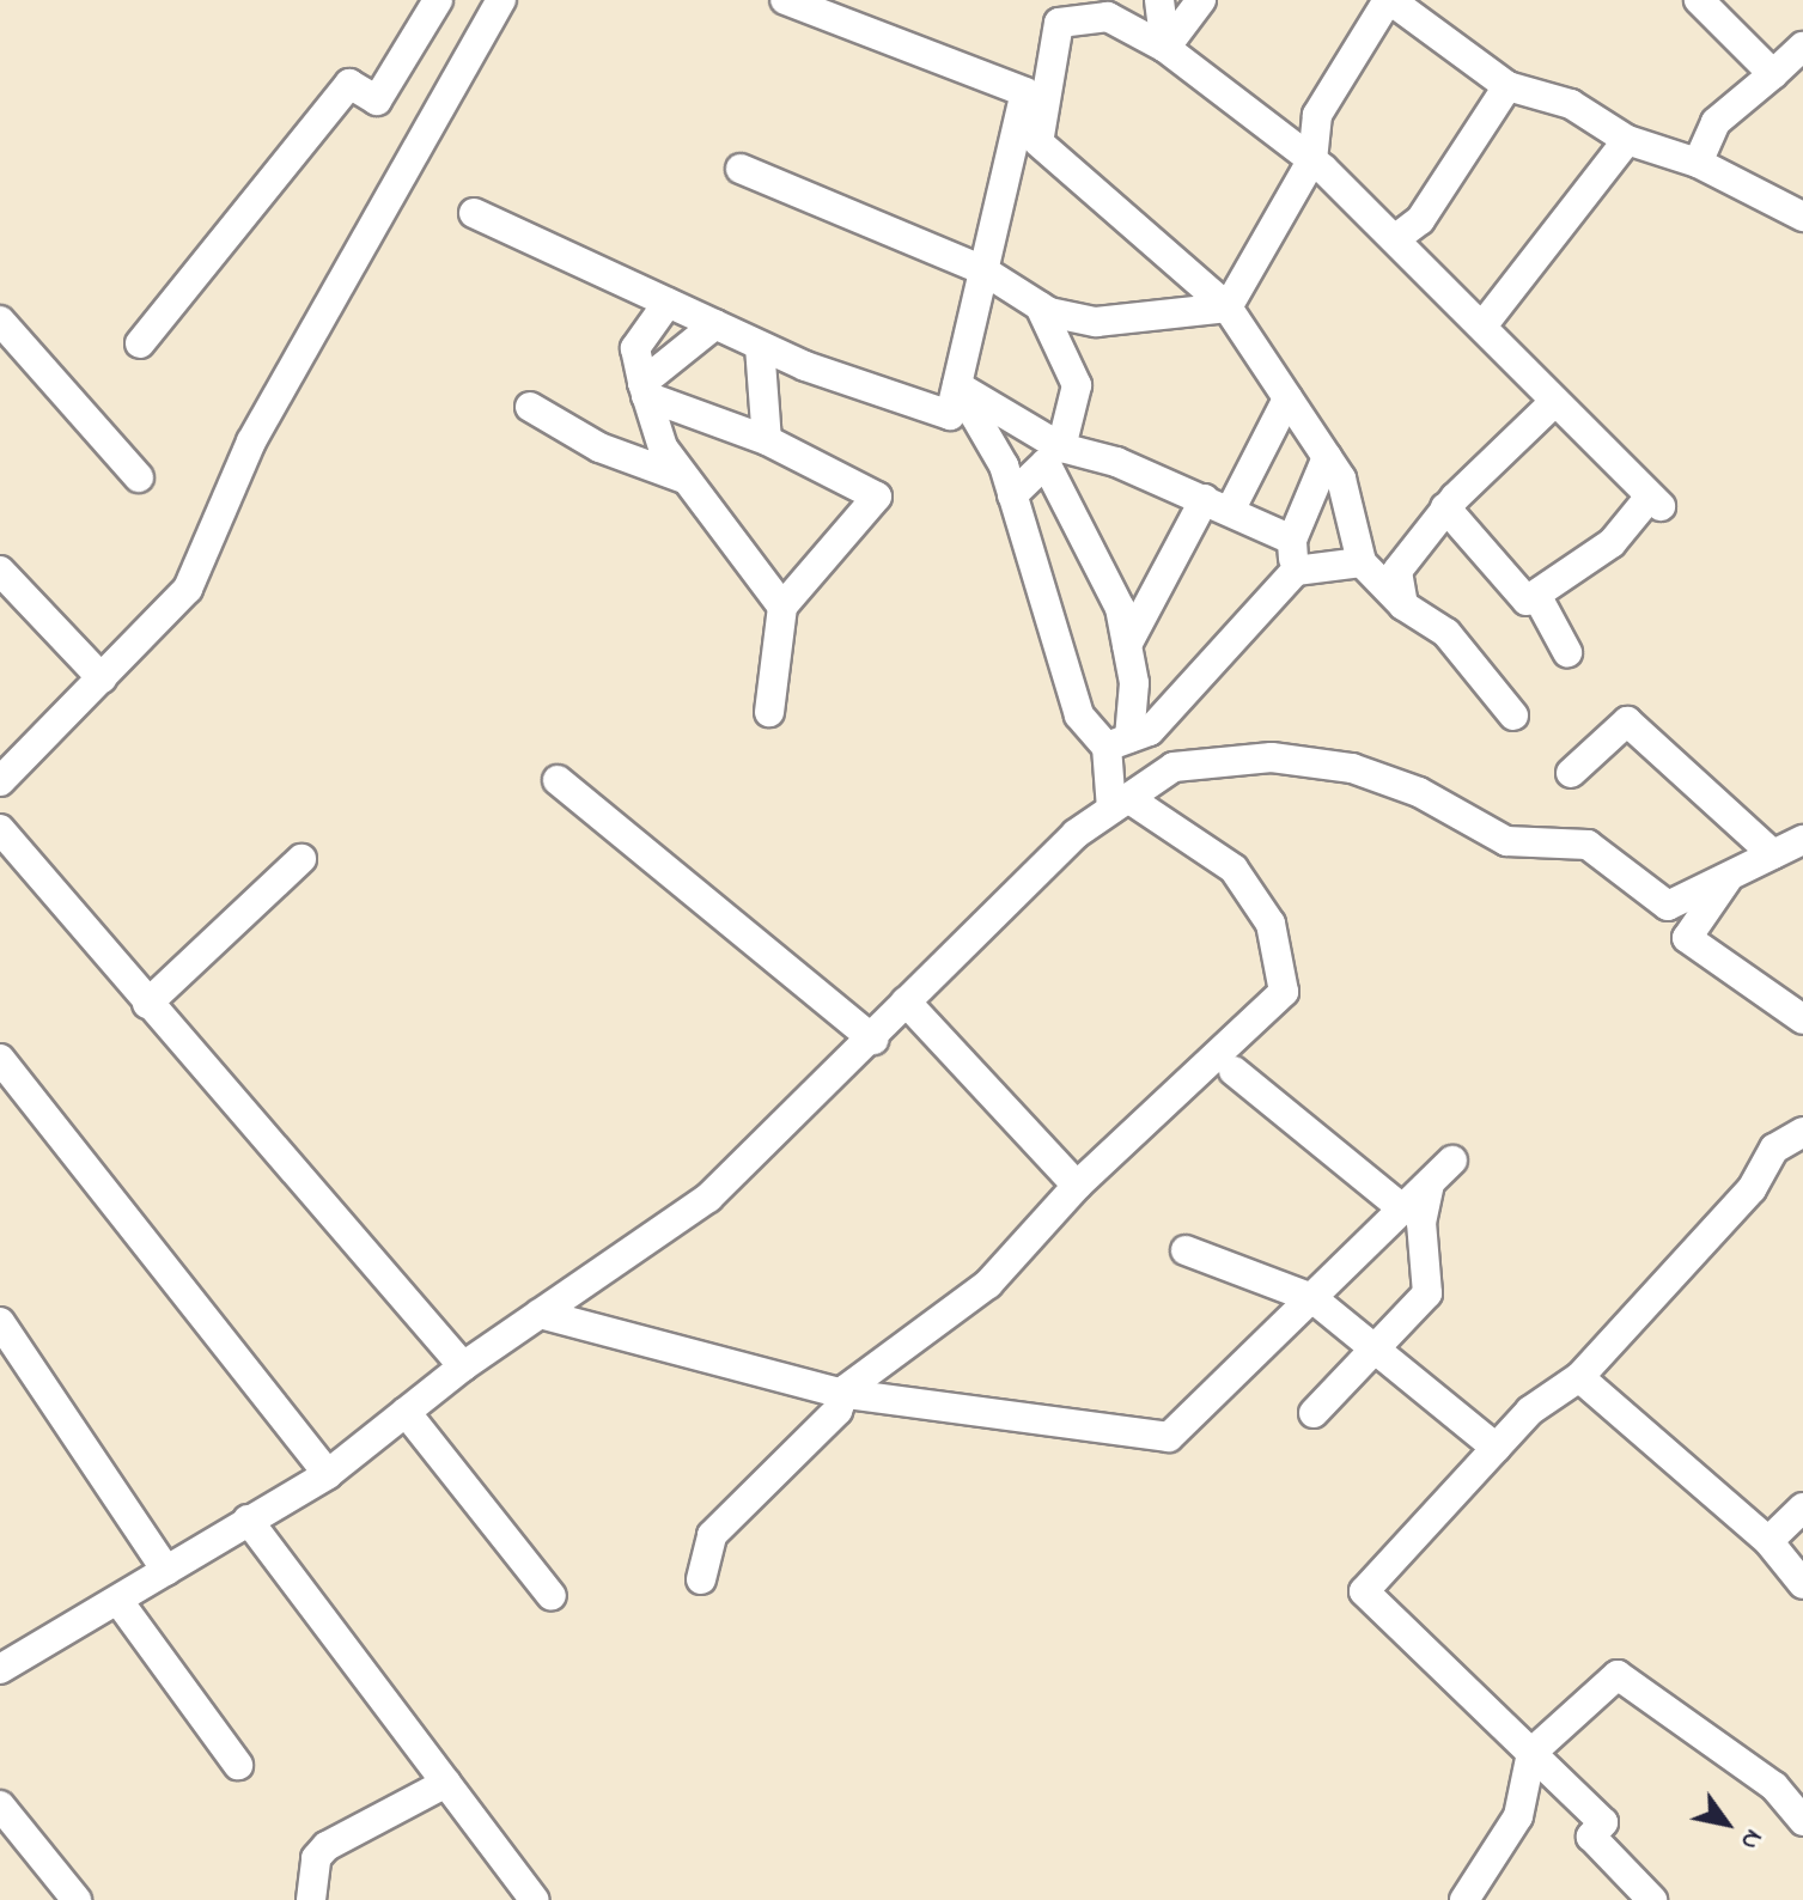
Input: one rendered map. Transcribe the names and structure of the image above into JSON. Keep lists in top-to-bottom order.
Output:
{
  "north": "bottom right"
}
